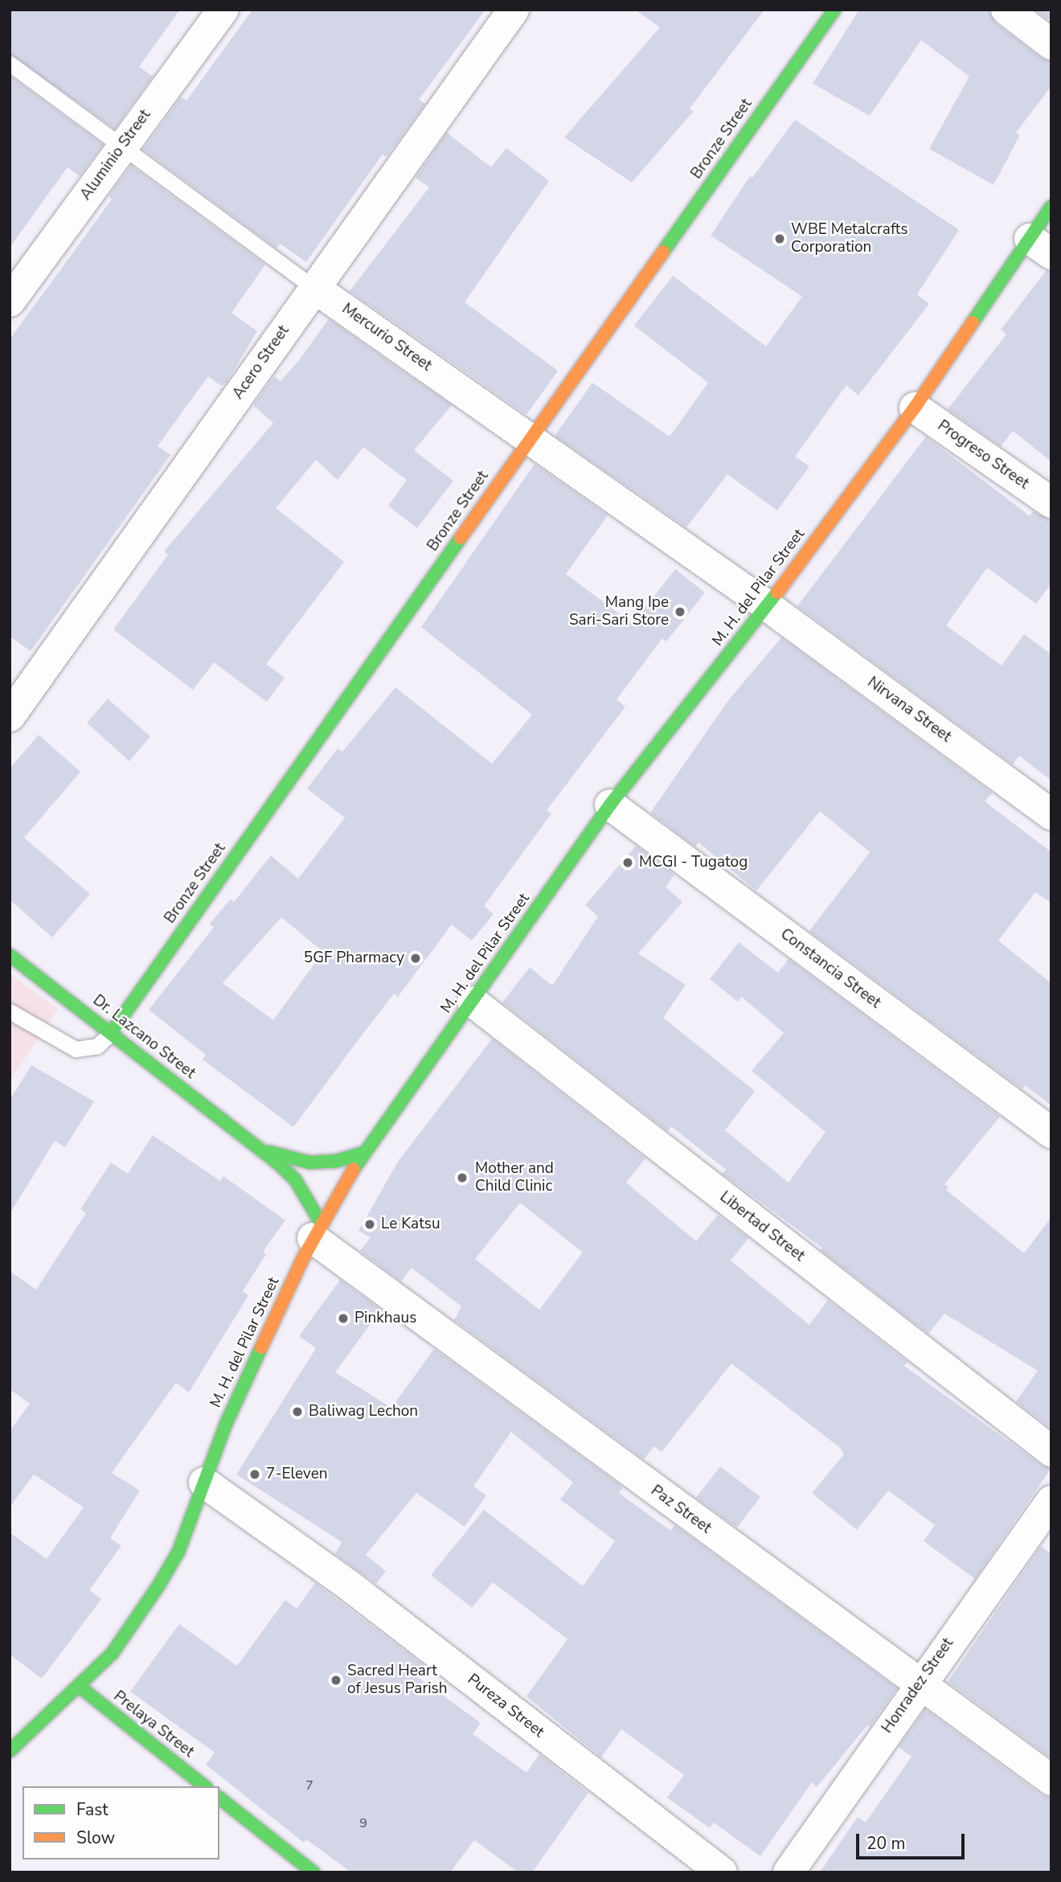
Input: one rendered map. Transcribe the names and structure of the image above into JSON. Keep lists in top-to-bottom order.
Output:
{
  "streets": {
    "street": [
      "Bronze Street",
      "Aluminio Street",
      "Mercurio Street",
      "Acero Street",
      "Progreso Street",
      "M. H. del Pilar Street",
      "Nirvana Street",
      "Constancia Street",
      "Dr. Lazcano Street",
      "Libertad Street",
      "Paz Street",
      "Honradez Street",
      "Pureza Street",
      "Prelaya Street"
    ]
  },
  "crossings": [
    ["Bronze Street", "Mercurio Street"],
    ["Bronze Street", "Dr. Lazcano Street"],
    ["Aluminio Street", "Mercurio Street"],
    ["Mercurio Street", "Acero Street"],
    ["Mercurio Street", "M. H. del Pilar Street"],
    ["Mercurio Street", "Nirvana Street"],
    ["Progreso Street", "M. H. del Pilar Street"],
    ["M. H. del Pilar Street", "Nirvana Street"],
    ["M. H. del Pilar Street", "Constancia Street"],
    ["M. H. del Pilar Street", "Dr. Lazcano Street"],
    ["M. H. del Pilar Street", "Libertad Street"],
    ["M. H. del Pilar Street", "Paz Street"],
    ["M. H. del Pilar Street", "Pureza Street"],
    ["M. H. del Pilar Street", "Prelaya Street"],
    ["Dr. Lazcano Street", "Paz Street"],
    ["Paz Street", "Honradez Street"]
  ],
  "places": [
    "WBE Metalcrafts Corporation",
    "Mang Ipe Sari-Sari Store",
    "MCGI - Tugatog",
    "5GF Pharmacy",
    "Mother and Child Clinic",
    "Le Katsu",
    "Pinkhaus",
    "Baliwag Lechon",
    "7-Eleven",
    "Sacred Heart of Jesus Parish"
  ],
  "house_numbers": ["7", "9"],
  "legend": ["Fast", "Slow"],
  "scale_bar": "20 m"
}
